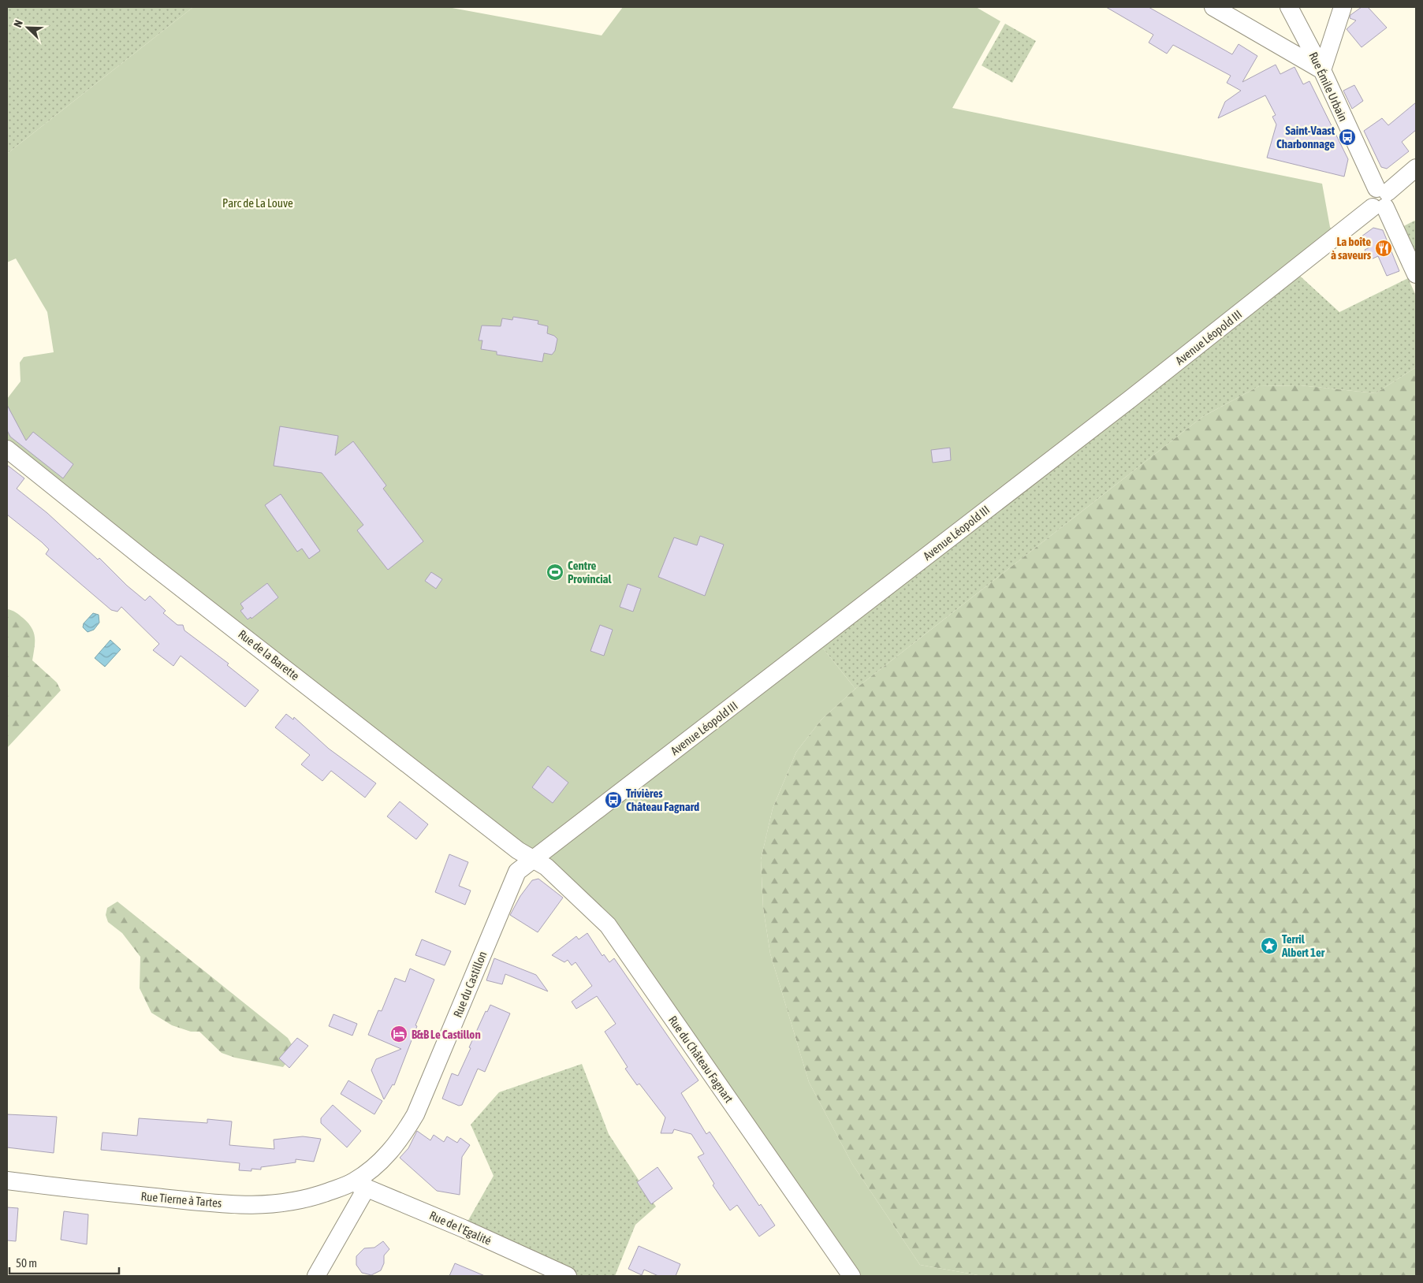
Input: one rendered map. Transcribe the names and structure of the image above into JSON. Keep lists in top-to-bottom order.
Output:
{
  "streets": {
    "street": [
      "Rue Émile Urbain",
      "Avenue Léopold III",
      "Rue de la Barette",
      "Rue du Castillon",
      "Rue du Château Fagnart",
      "Rue Tierne à Tartes",
      "Rue de l'Egalité"
    ]
  },
  "crossings": [
    ["Rue Émile Urbain", "Avenue Léopold III"],
    ["Avenue Léopold III", "Rue de la Barette"],
    ["Avenue Léopold III", "Rue du Castillon"],
    ["Avenue Léopold III", "Rue du Château Fagnart"],
    ["Rue de la Barette", "Rue du Castillon"],
    ["Rue de la Barette", "Rue du Château Fagnart"],
    ["Rue du Castillon", "Rue du Château Fagnart"],
    ["Rue du Castillon", "Rue Tierne à Tartes"],
    ["Rue du Castillon", "Rue de l'Egalité"],
    ["Rue Tierne à Tartes", "Rue de l'Egalité"]
  ],
  "parks": ["Parc de La Louve"],
  "places": {
    "bus stop": ["Saint-Vaast Charbonnage", "Trivières Château Fagnard"],
    "restaurant": ["La boîte à saveurs"],
    "sports": ["Centre Provincial"],
    "place": ["Terril Albert 1er"],
    "hotel": ["B&B Le Castillon"]
  },
  "scale_bar": "50 m",
  "north": "top left"
}
